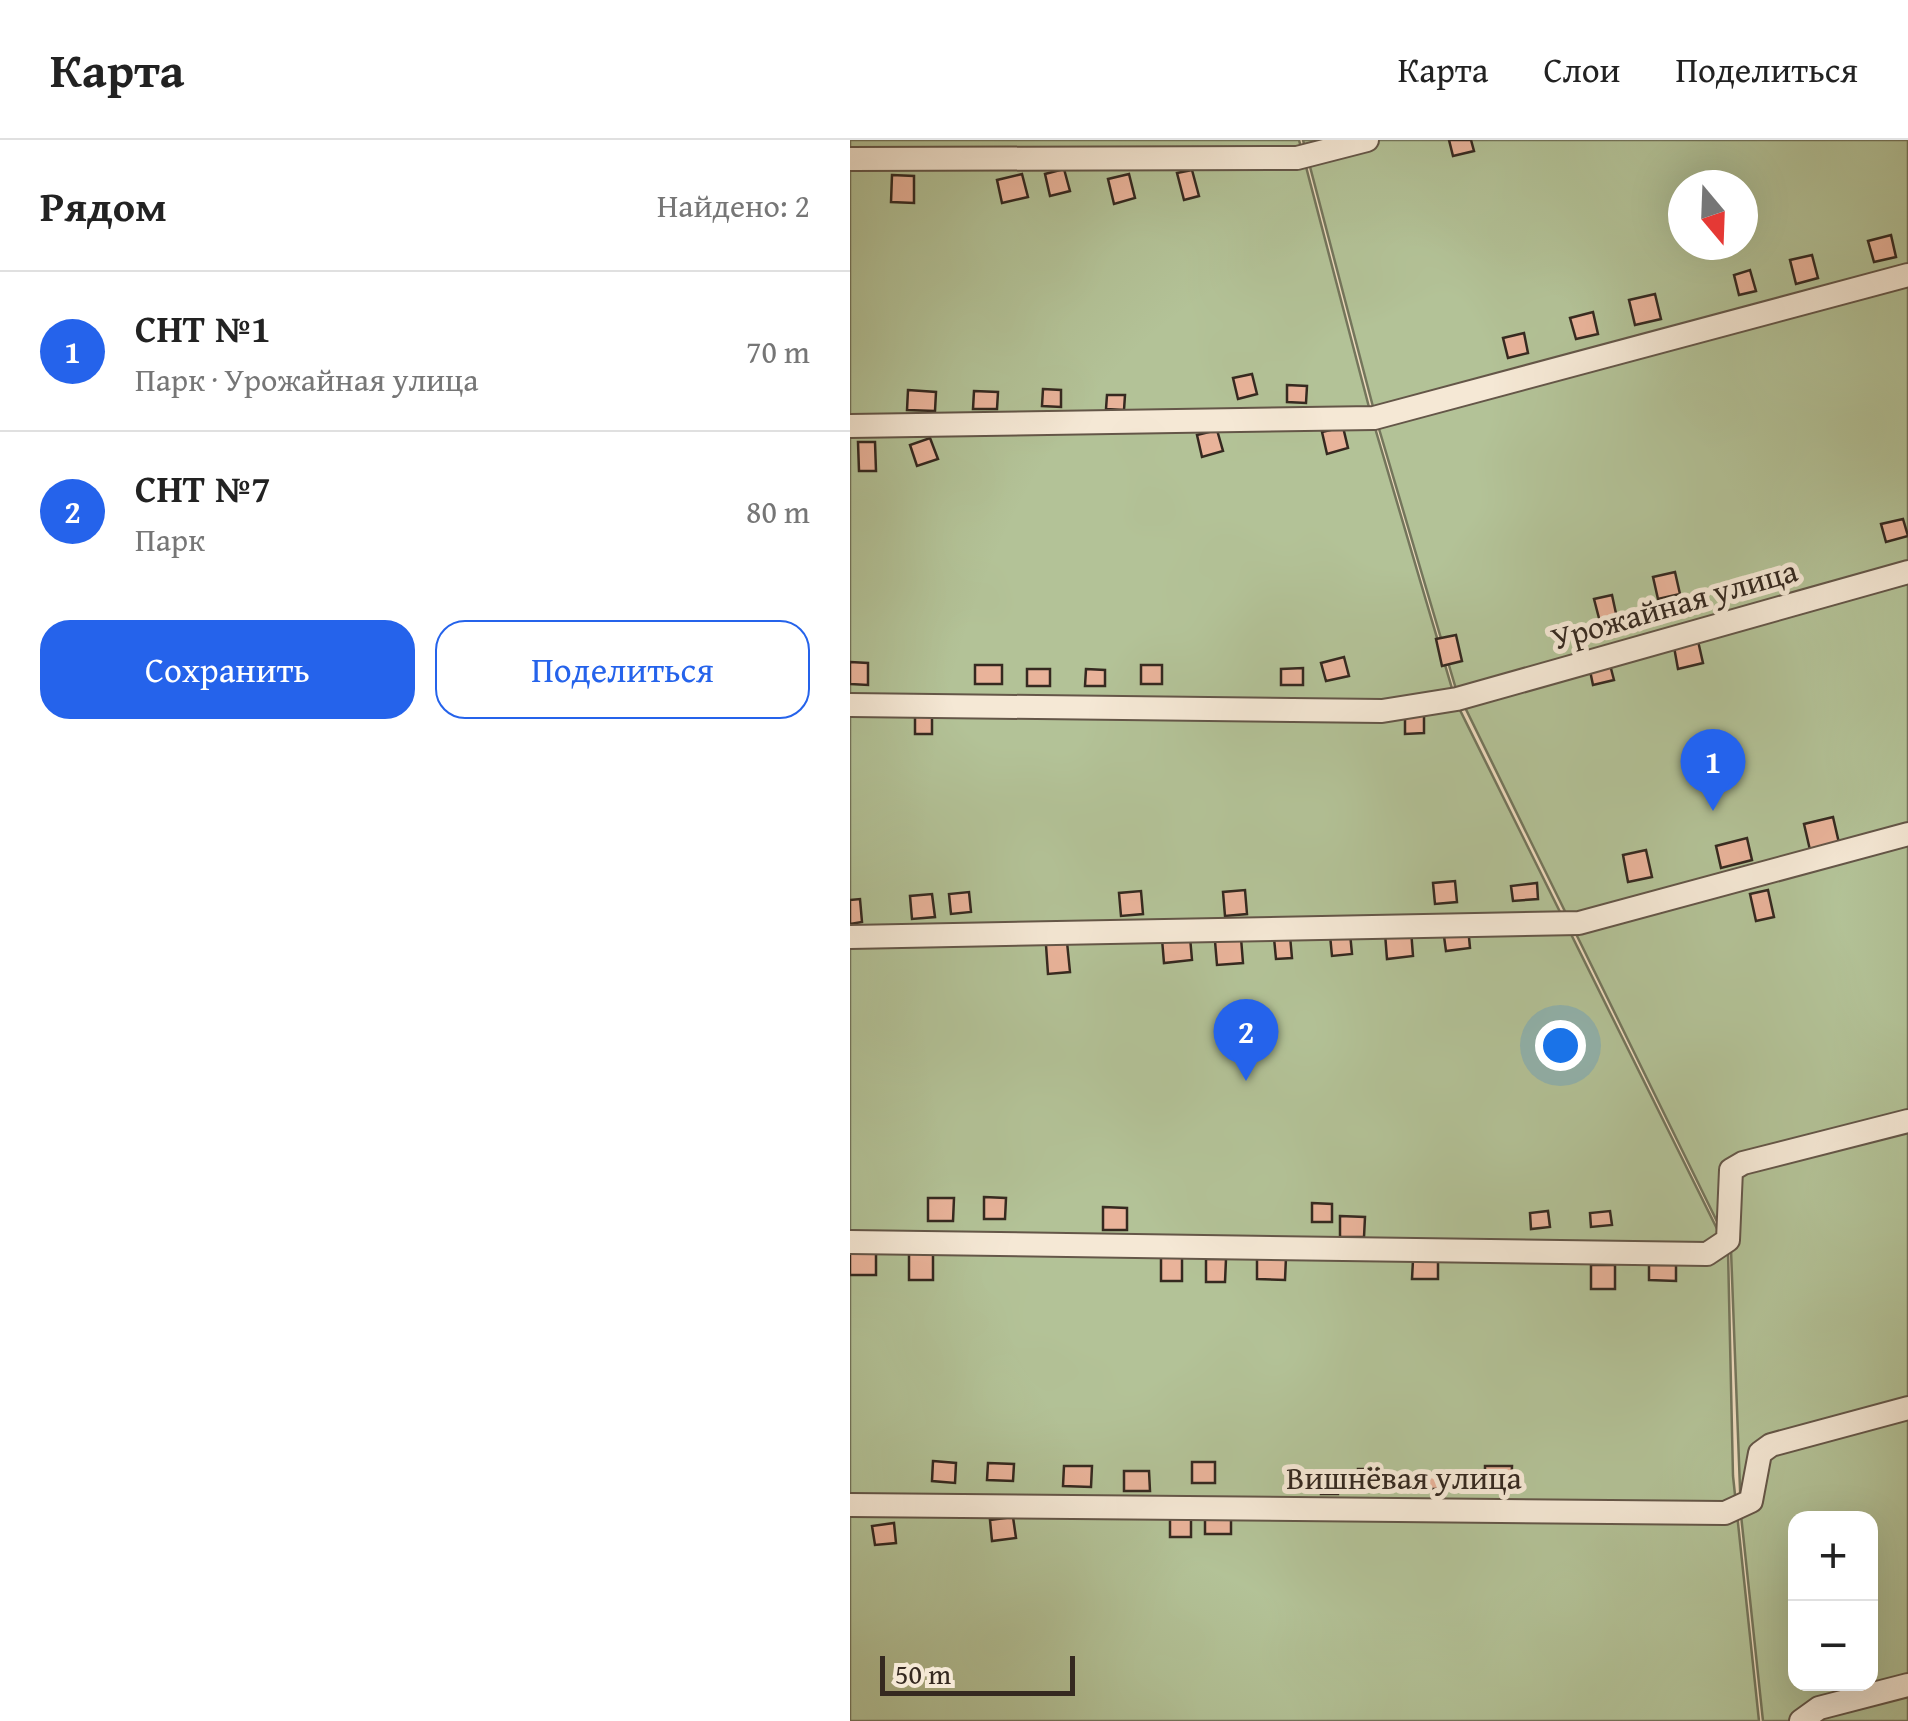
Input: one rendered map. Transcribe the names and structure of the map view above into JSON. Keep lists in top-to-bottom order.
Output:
{
  "streets": {
    "street": ["Урожайная улица", "Вишнёвая улица"]
  },
  "scale_bar": "50 m",
  "north": "bottom",
  "page": {
    "header": "Карта",
    "nav": ["Карта", "Слои", "Поделиться"],
    "heading": ["Рядом", "Найдено: 2"],
    "list": [
      {
        "mark": "1",
        "name": "СНТ №1",
        "note": "Парк · Урожайная улица",
        "value": "70 m"
      },
      {
        "mark": "2",
        "name": "СНТ №7",
        "note": "Парк",
        "value": "80 m"
      }
    ],
    "buttons": ["Сохранить", "Поделиться"],
    "pins": ["1", "2"],
    "map_buttons": ["+", "−"],
    "scale": "50 m"
  }
}
